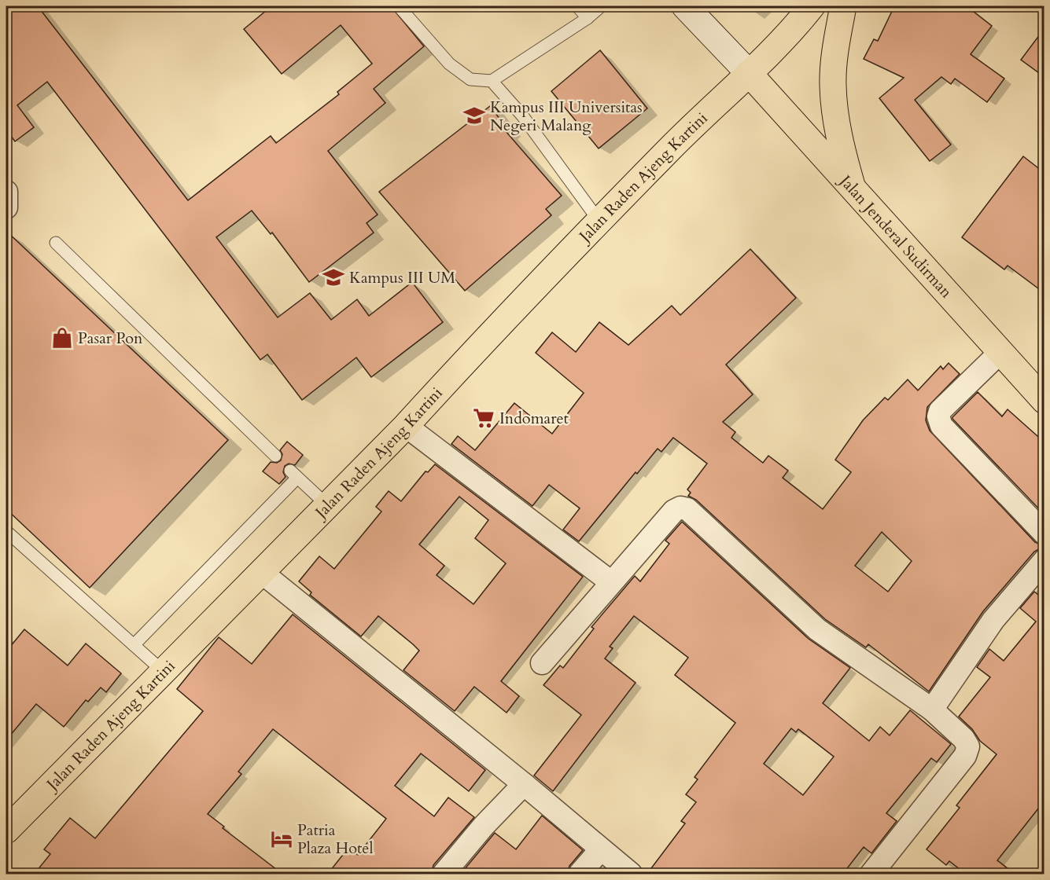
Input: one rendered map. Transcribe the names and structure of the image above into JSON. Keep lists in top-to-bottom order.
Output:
{
  "streets": {
    "main road": ["Jalan Raden Ajeng Kartini", "Jalan Jenderal Sudirman"]
  },
  "crossings": [
    ["Jalan Raden Ajeng Kartini", "Jalan Jenderal Sudirman"]
  ],
  "places": {
    "school or university": ["Kampus III Universitas Negeri Malang", "Kampus III UM"],
    "shop": ["Pasar Pon"],
    "supermarket": ["Indomaret"],
    "hotel": ["Patria Plaza Hotel"]
  }
}
